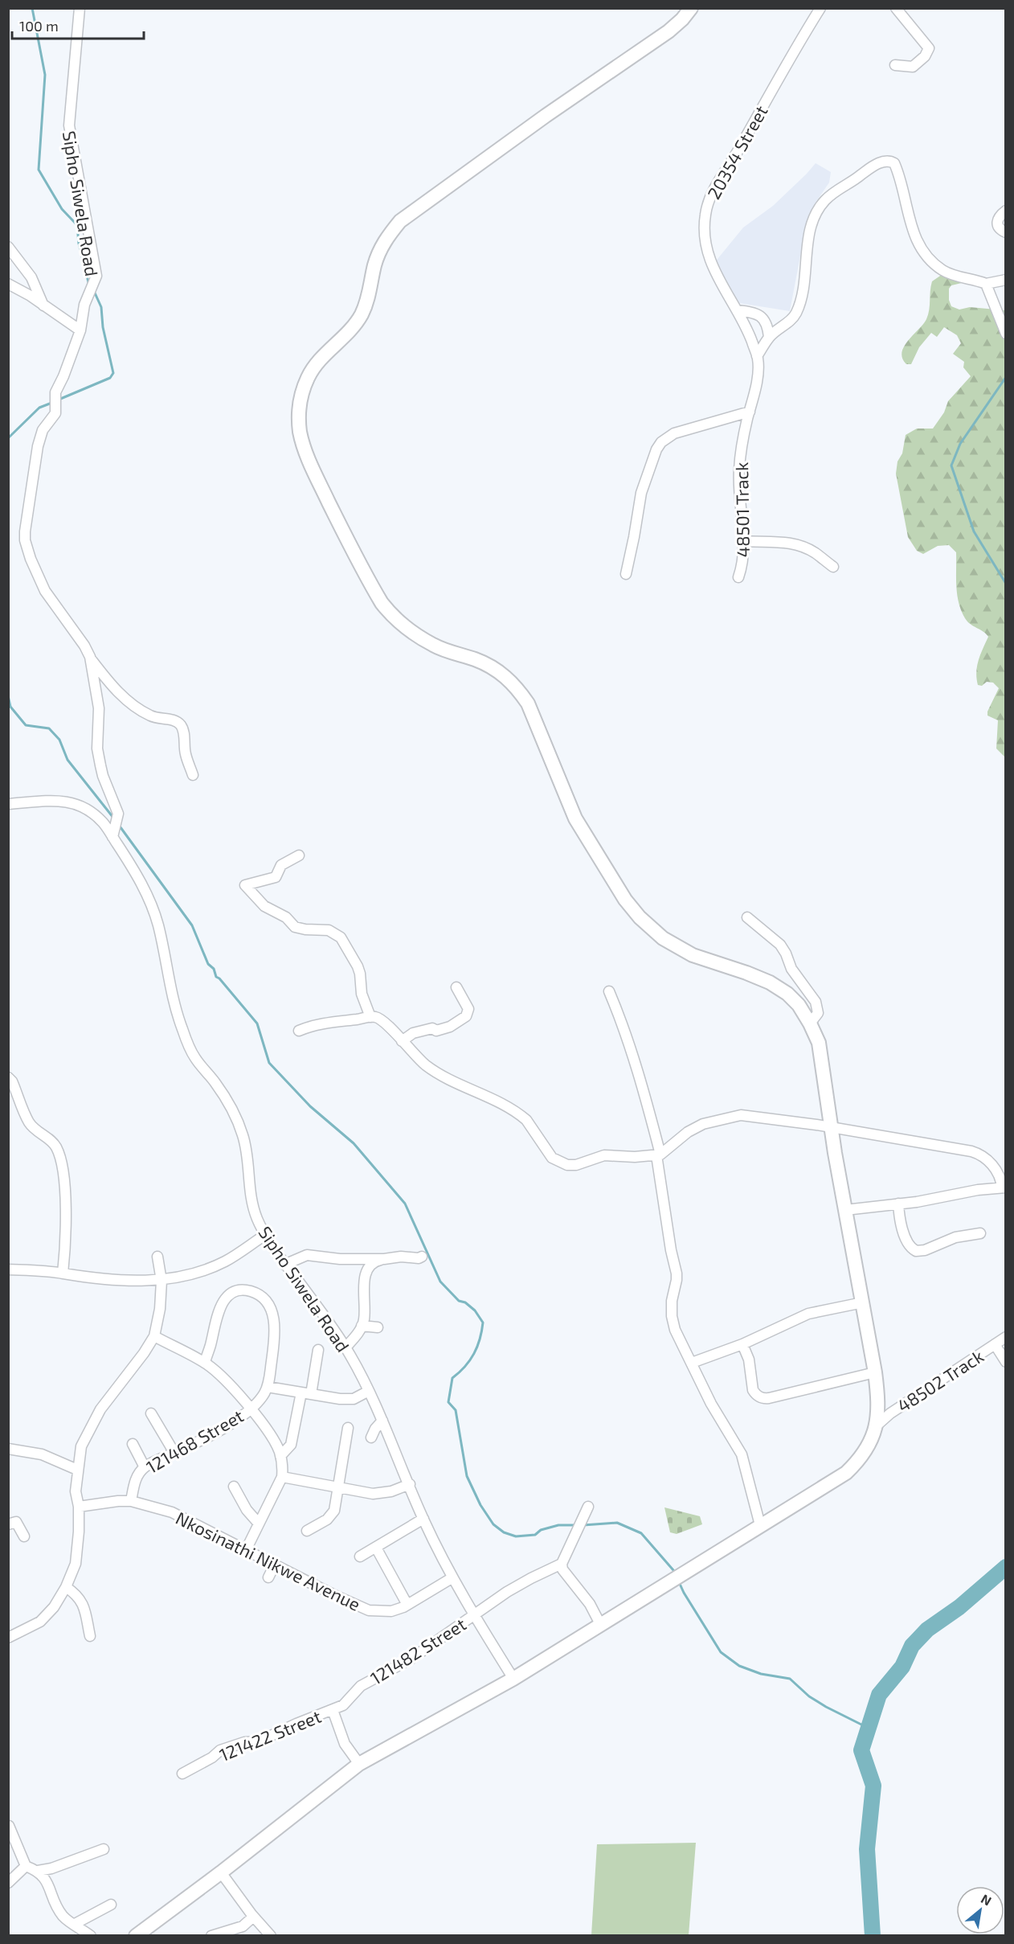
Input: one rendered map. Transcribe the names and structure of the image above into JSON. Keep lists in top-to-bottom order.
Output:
{
  "streets": {
    "street": [
      "20354 Street",
      "Sipho Siwela Road",
      "48501 Track",
      "48502 Track",
      "121468 Street",
      "Nkosinathi Nikwe Avenue",
      "121482 Street",
      "121422 Street"
    ]
  },
  "crossings": [
    ["20354 Street", "48501 Track"],
    ["Sipho Siwela Road", "Nkosinathi Nikwe Avenue"],
    ["Sipho Siwela Road", "121482 Street"],
    ["121468 Street", "Nkosinathi Nikwe Avenue"],
    ["121482 Street", "121422 Street"]
  ],
  "scale_bar": "100 m",
  "north": "top right"
}
